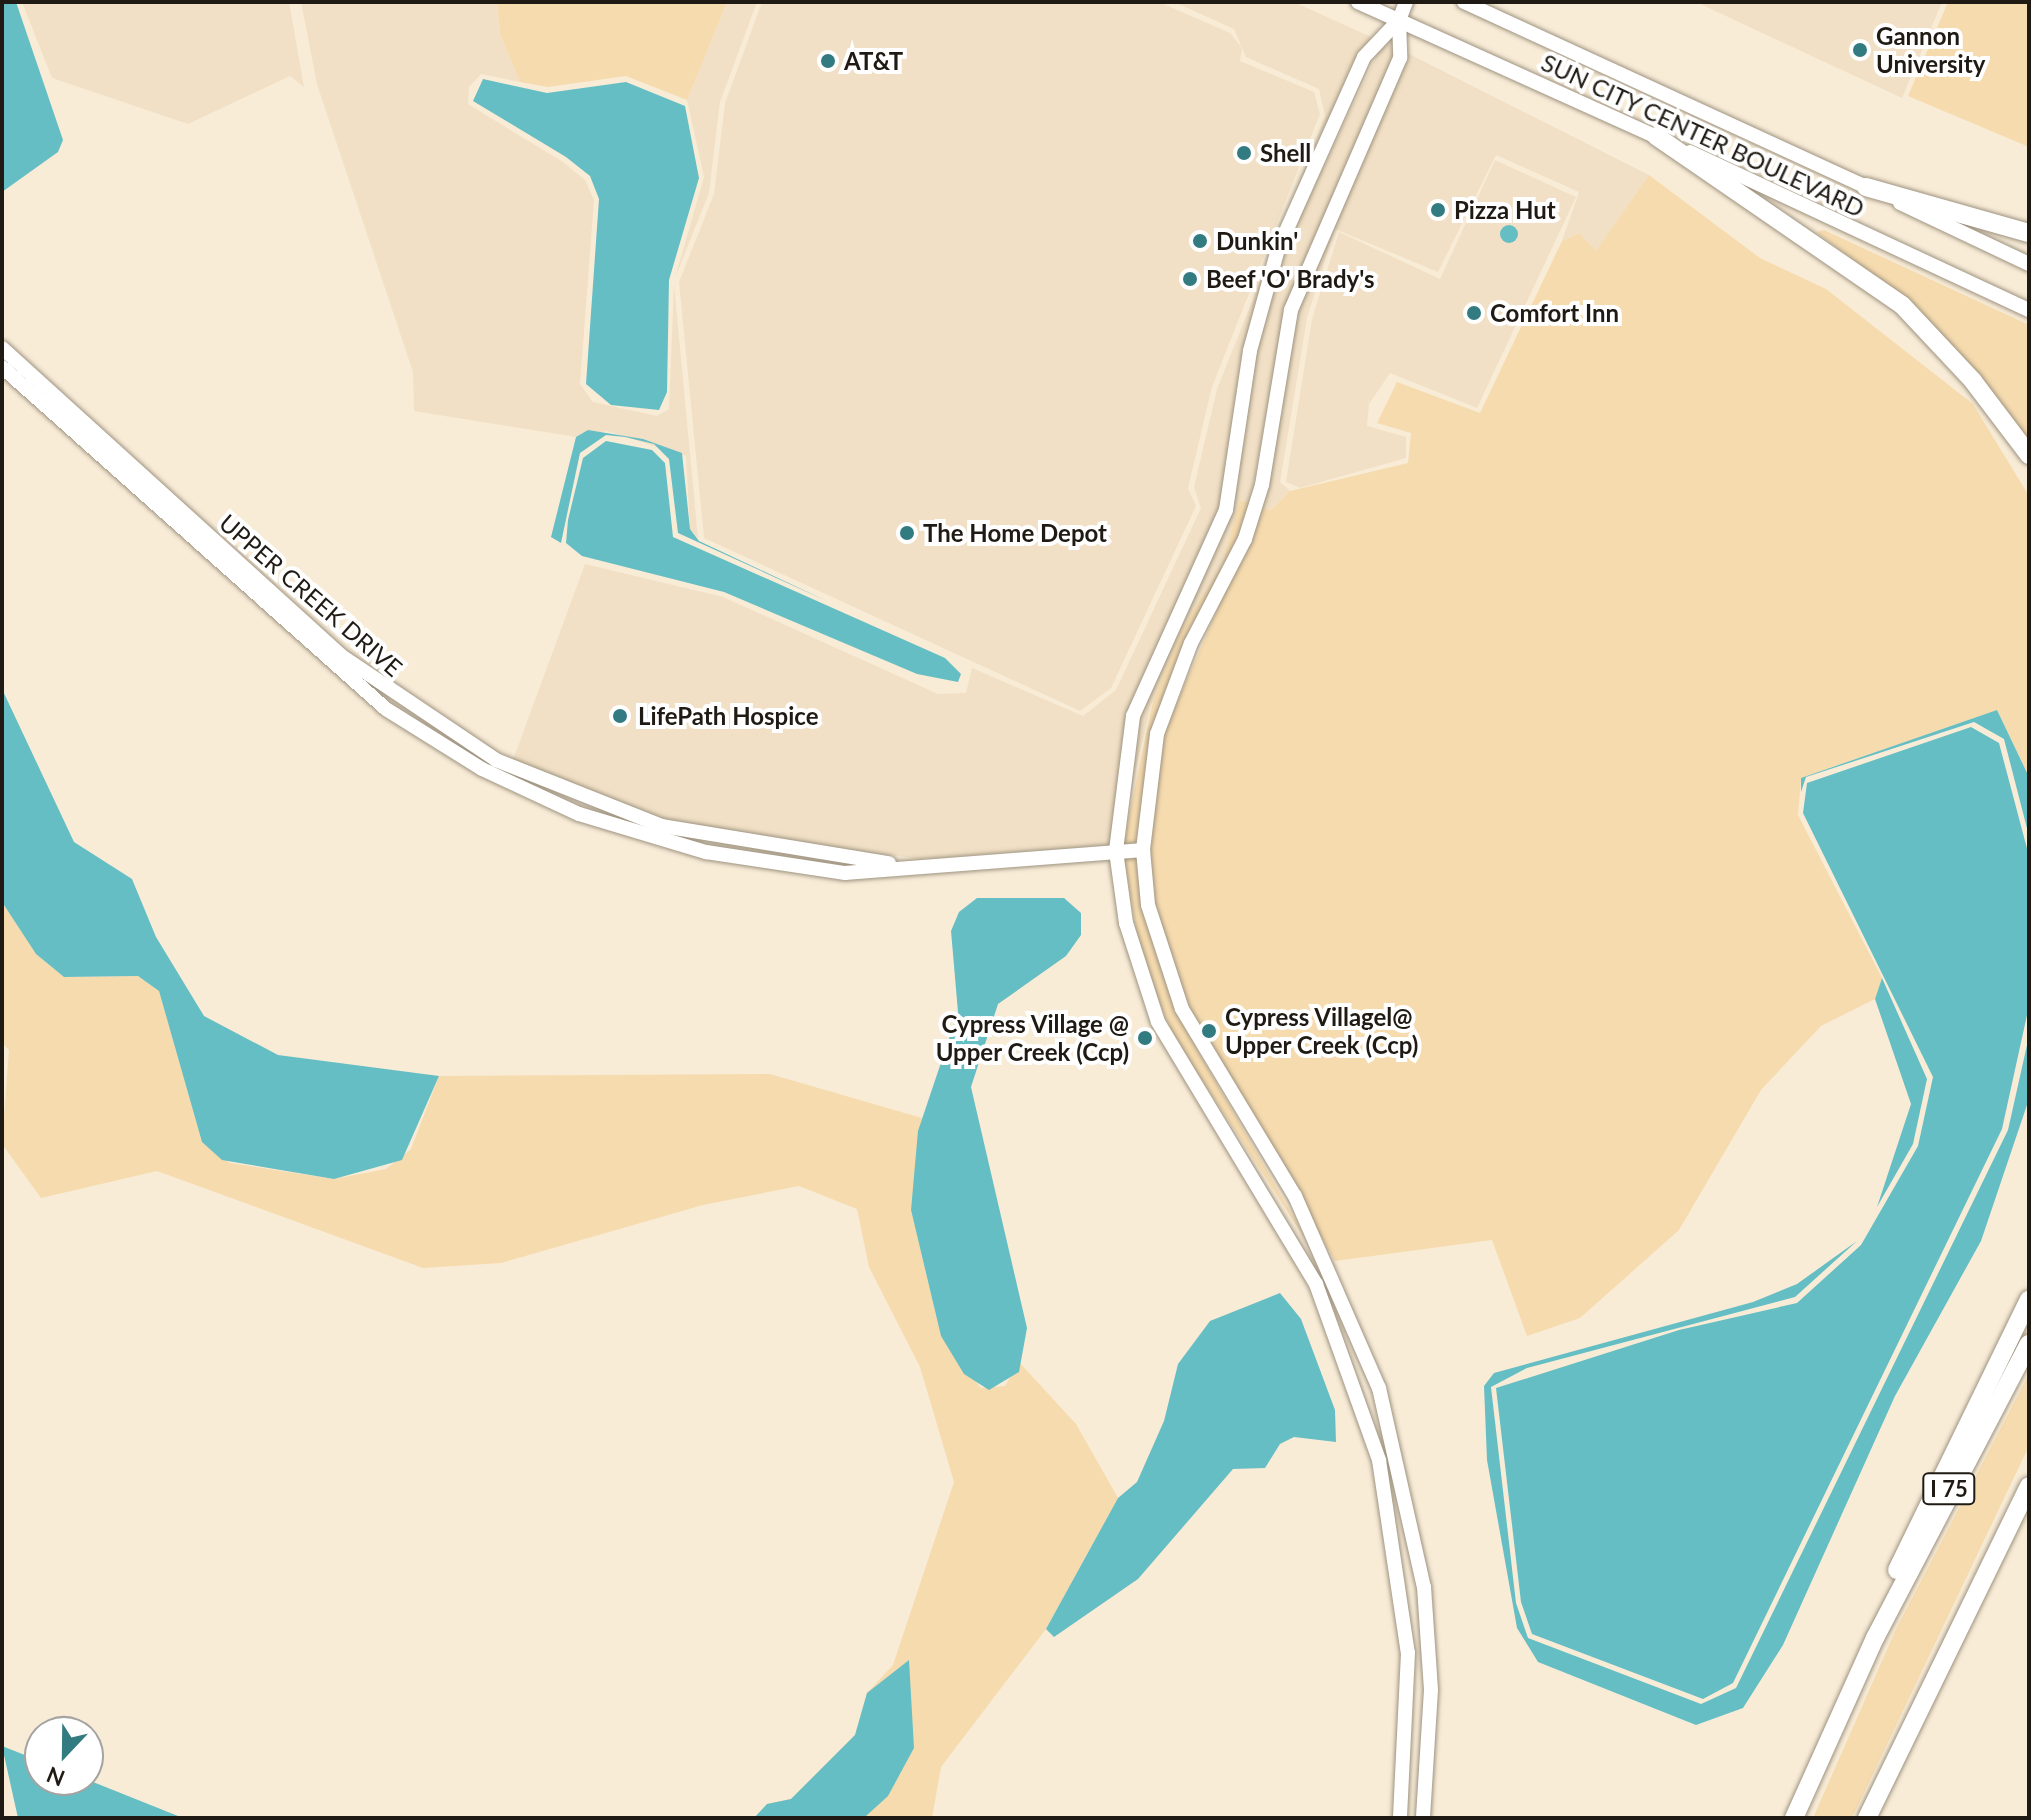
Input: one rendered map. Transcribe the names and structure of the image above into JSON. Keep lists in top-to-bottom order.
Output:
{
  "streets": {
    "highway": ["I 75"],
    "street": ["SUN CITY CENTER BOULEVARD", "UPPER CREEK DRIVE"]
  },
  "places": [
    "Gannon University",
    "AT&T",
    "Shell",
    "Pizza Hut",
    "Dunkin'",
    "Beef 'O' Brady's",
    "Comfort Inn",
    "The Home Depot",
    "LifePath Hospice",
    "Cypress Villagel@ Upper Creek (Ccp)",
    "Cypress Village @ Upper Creek (Ccp)"
  ],
  "north": "bottom"
}
